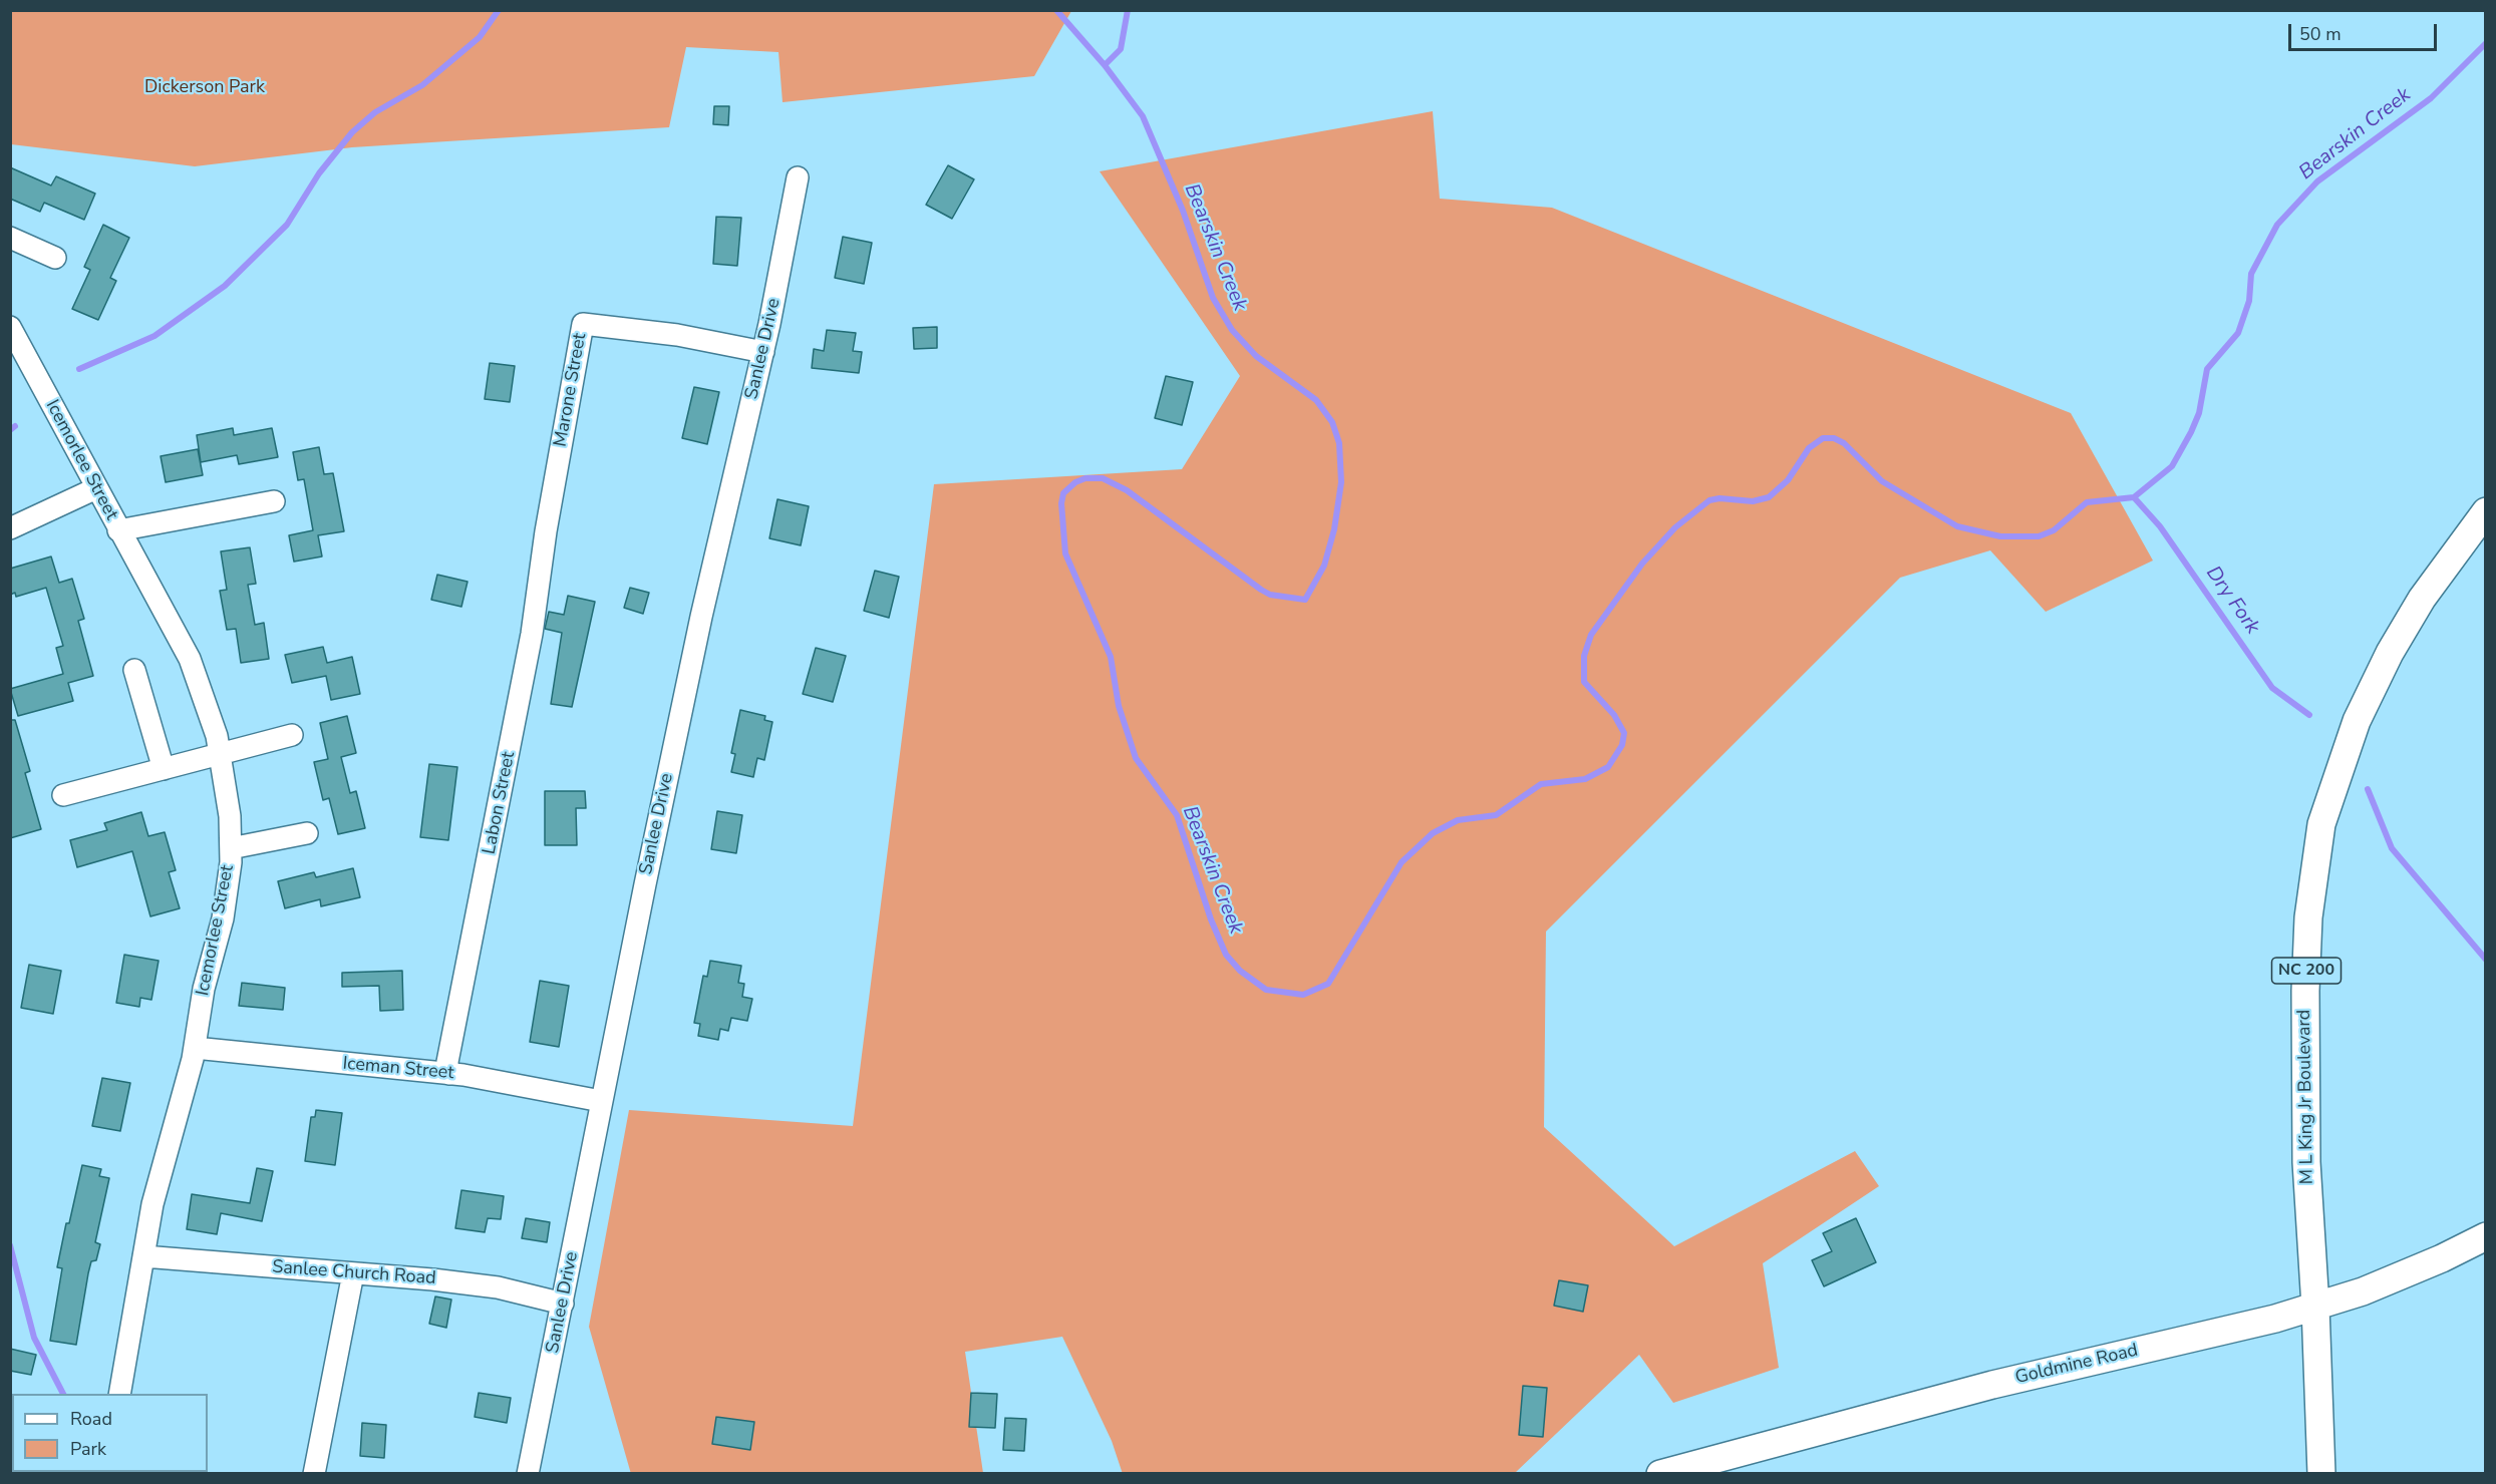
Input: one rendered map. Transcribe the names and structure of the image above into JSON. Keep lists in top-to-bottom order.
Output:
{
  "streets": {
    "main road": ["NC 200", "M L King Jr Boulevard", "Goldmine Road"],
    "street": [
      "Sanlee Drive",
      "Marone Street",
      "Icemorlee Street",
      "Labon Street",
      "Iceman Street",
      "Sanlee Church Road"
    ]
  },
  "crossings": [
    ["Sanlee Drive", "Marone Street"],
    ["Sanlee Drive", "Iceman Street"],
    ["Sanlee Drive", "Sanlee Church Road"],
    ["Marone Street", "Labon Street"],
    ["Icemorlee Street", "Iceman Street"],
    ["Icemorlee Street", "Sanlee Church Road"],
    ["Labon Street", "Iceman Street"],
    ["M L King Jr Boulevard", "Goldmine Road"]
  ],
  "water": ["Bearskin Creek", "Dry Fork"],
  "parks": ["Dickerson Park"],
  "legend": ["Road", "Park"],
  "scale_bar": "50 m"
}
